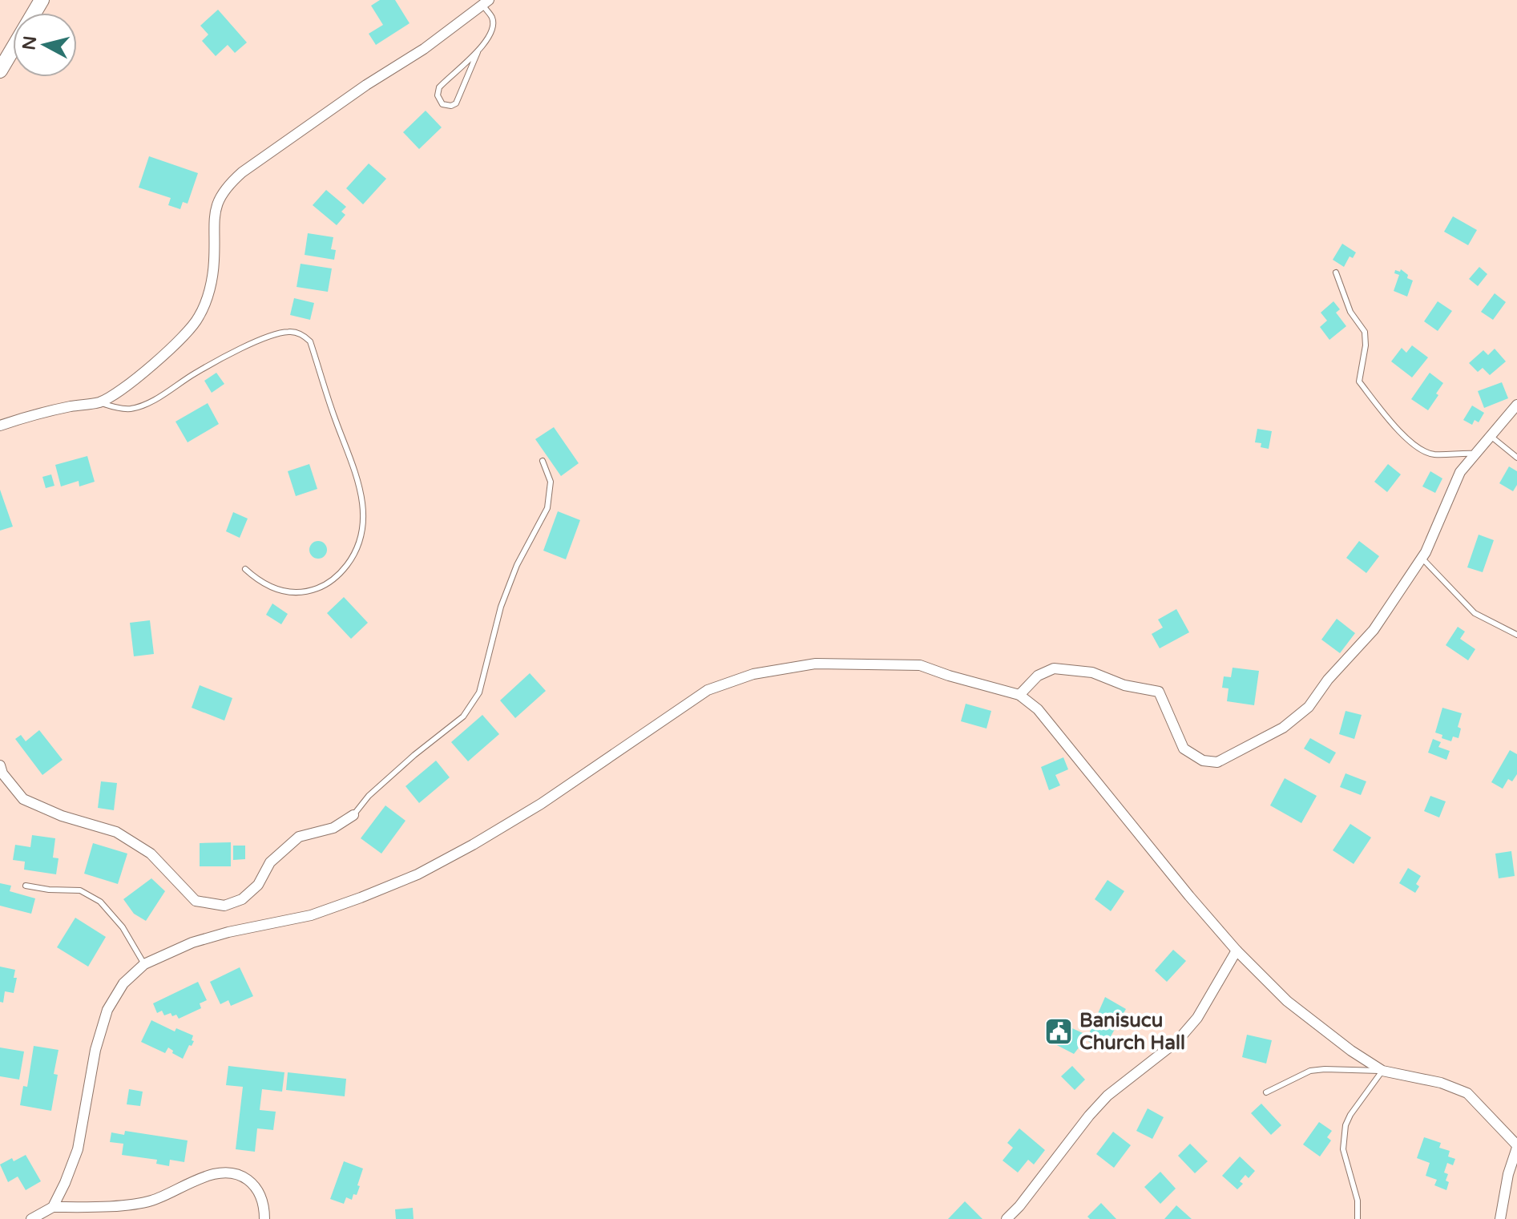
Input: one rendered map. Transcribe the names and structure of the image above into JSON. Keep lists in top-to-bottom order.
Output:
{
  "places": {
    "public building": ["Banisucu Church Hall"]
  },
  "north": "left"
}
